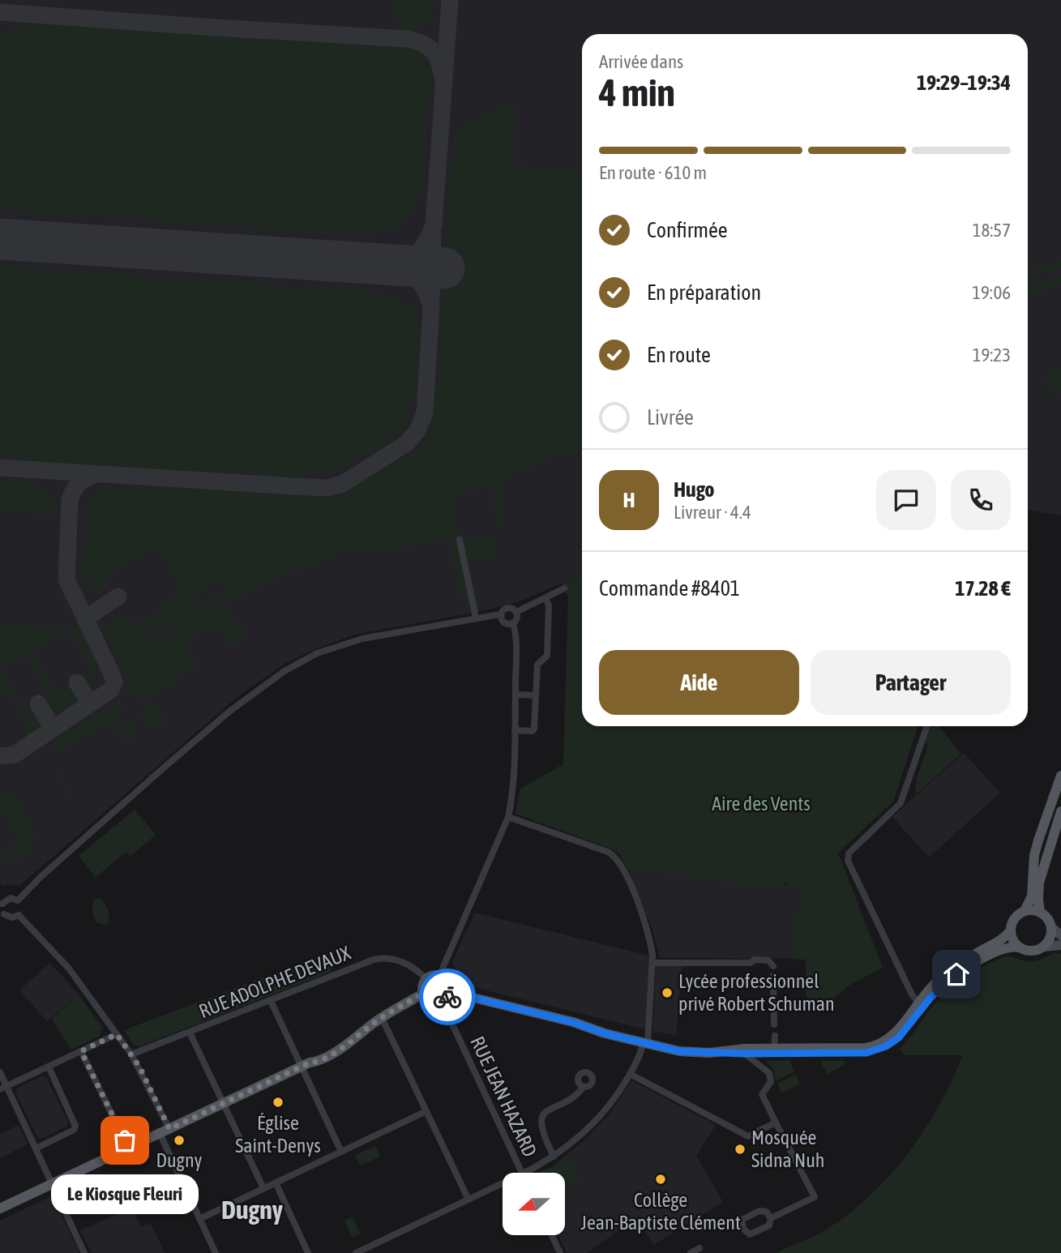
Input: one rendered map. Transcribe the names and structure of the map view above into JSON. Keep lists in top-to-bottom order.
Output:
{
  "streets": {
    "street": ["RUE ADOLPHE DEVAUX", "RUE JEAN HAZARD"]
  },
  "crossings": [
    ["RUE ADOLPHE DEVAUX", "RUE JEAN HAZARD"]
  ],
  "districts": ["Dugny"],
  "parks": ["Aire des Vents"],
  "places": [
    "Lycée professionnel privé Robert Schuman",
    "Église Saint-Denys",
    "Le Kiosque Fleuri",
    "Dugny",
    "Mosquée Sidna Nuh",
    "Collège Jean-Baptiste Clément"
  ],
  "north": "left",
  "page": {
    "heading": ["4 min", "Arrivée dans", "19:29–19:34"],
    "panel": [
      "Hugo",
      "Livreur · 4.4",
      "Commande #8401",
      "17.28 €"
    ],
    "bar": "En route · 610 m",
    "list": [
      ["Confirmée", "18:57"],
      ["En préparation", "19:06"],
      ["En route", "19:23"],
      "Livrée"
    ],
    "round": "H",
    "buttons": ["Aide", "Partager"],
    "bubble": "Le Kiosque Fleuri"
  }
}
